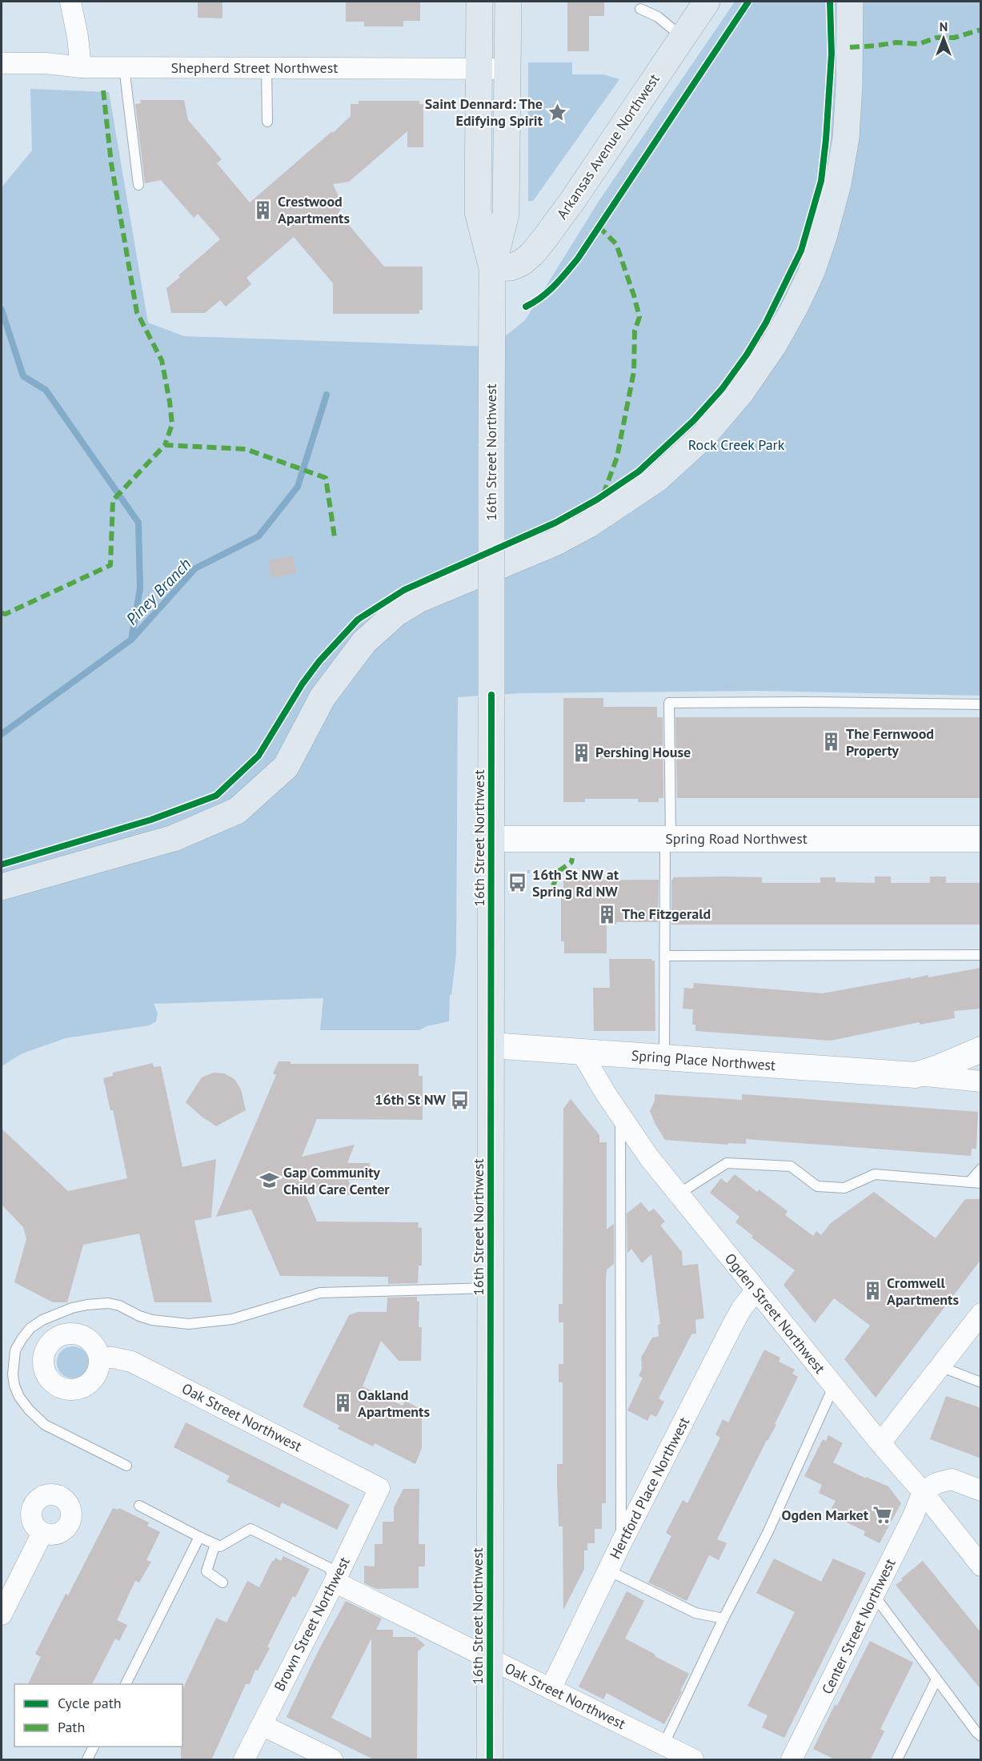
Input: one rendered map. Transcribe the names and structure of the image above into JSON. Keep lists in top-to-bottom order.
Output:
{
  "streets": {
    "main road": ["Arkansas Avenue Northwest", "16th Street Northwest"],
    "street": [
      "Shepherd Street Northwest",
      "Spring Road Northwest",
      "Spring Place Northwest",
      "Ogden Street Northwest",
      "Oak Street Northwest",
      "Hertford Place Northwest",
      "Brown Street Northwest",
      "Center Street Northwest"
    ]
  },
  "crossings": [
    ["Shepherd Street Northwest", "16th Street Northwest"],
    ["Arkansas Avenue Northwest", "16th Street Northwest"],
    ["16th Street Northwest", "Spring Road Northwest"],
    ["16th Street Northwest", "Spring Place Northwest"],
    ["16th Street Northwest", "Oak Street Northwest"],
    ["Spring Place Northwest", "Ogden Street Northwest"],
    ["Ogden Street Northwest", "Hertford Place Northwest"],
    ["Ogden Street Northwest", "Center Street Northwest"],
    ["Oak Street Northwest", "Hertford Place Northwest"],
    ["Oak Street Northwest", "Brown Street Northwest"]
  ],
  "water": ["Piney Branch"],
  "parks": ["Rock Creek Park"],
  "places": {
    "place": ["Saint Dennard: The Edifying Spirit"],
    "building": [
      "Crestwood Apartments",
      "The Fernwood Property",
      "Pershing House",
      "The Fitzgerald",
      "Cromwell Apartments",
      "Oakland Apartments"
    ],
    "bus stop": ["16th St NW at Spring Rd NW", "16th St NW"],
    "school or university": ["Gap Community Child Care Center"],
    "supermarket": ["Ogden Market"]
  },
  "legend": ["Cycle path", "Path"],
  "north": "top"
}
